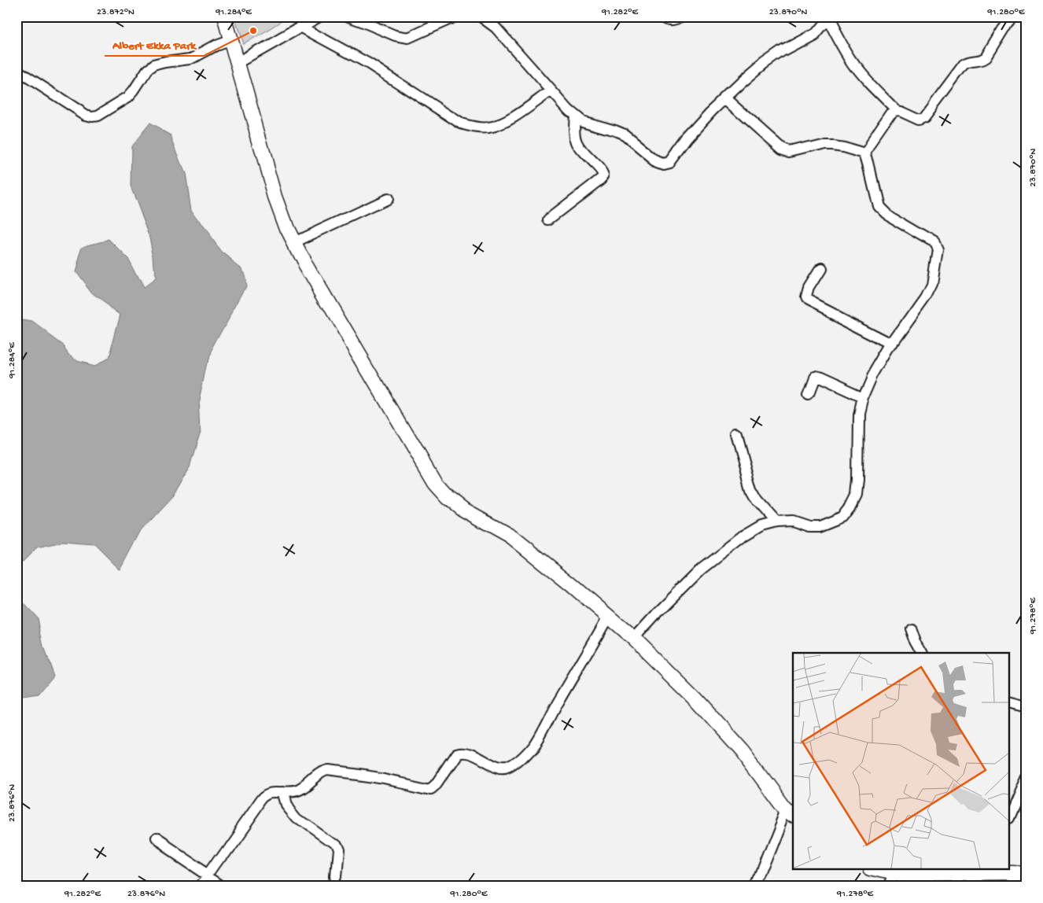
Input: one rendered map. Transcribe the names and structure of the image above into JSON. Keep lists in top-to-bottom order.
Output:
{
  "places": ["Albert Ekka Park"],
  "coordinates": [
    "23.872°N",
    "91.284°E",
    "91.282°E",
    "23.870°N",
    "91.280°E",
    "91.278°E",
    "23.876°N"
  ]
}
